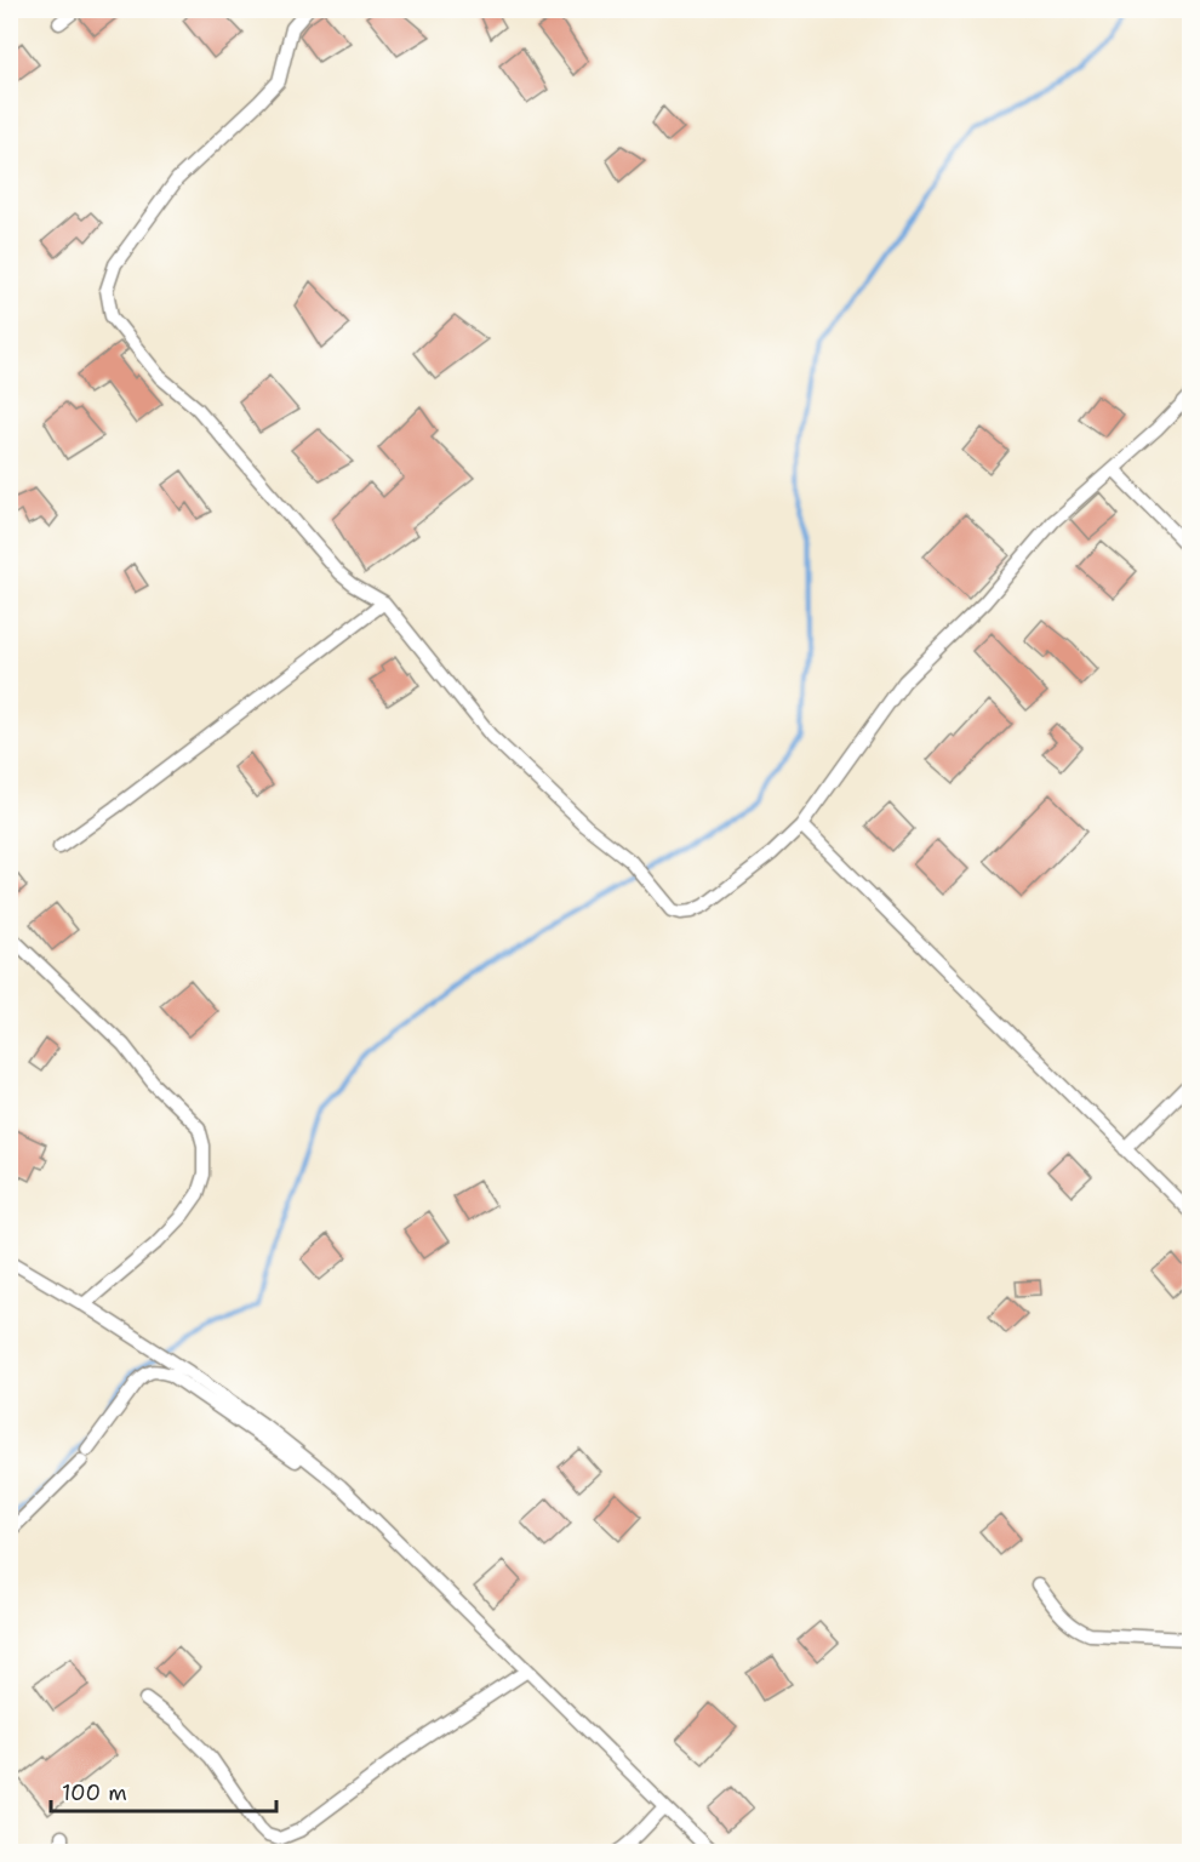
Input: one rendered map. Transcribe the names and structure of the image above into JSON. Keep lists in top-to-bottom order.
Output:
{
  "scale_bar": "100 m"
}
